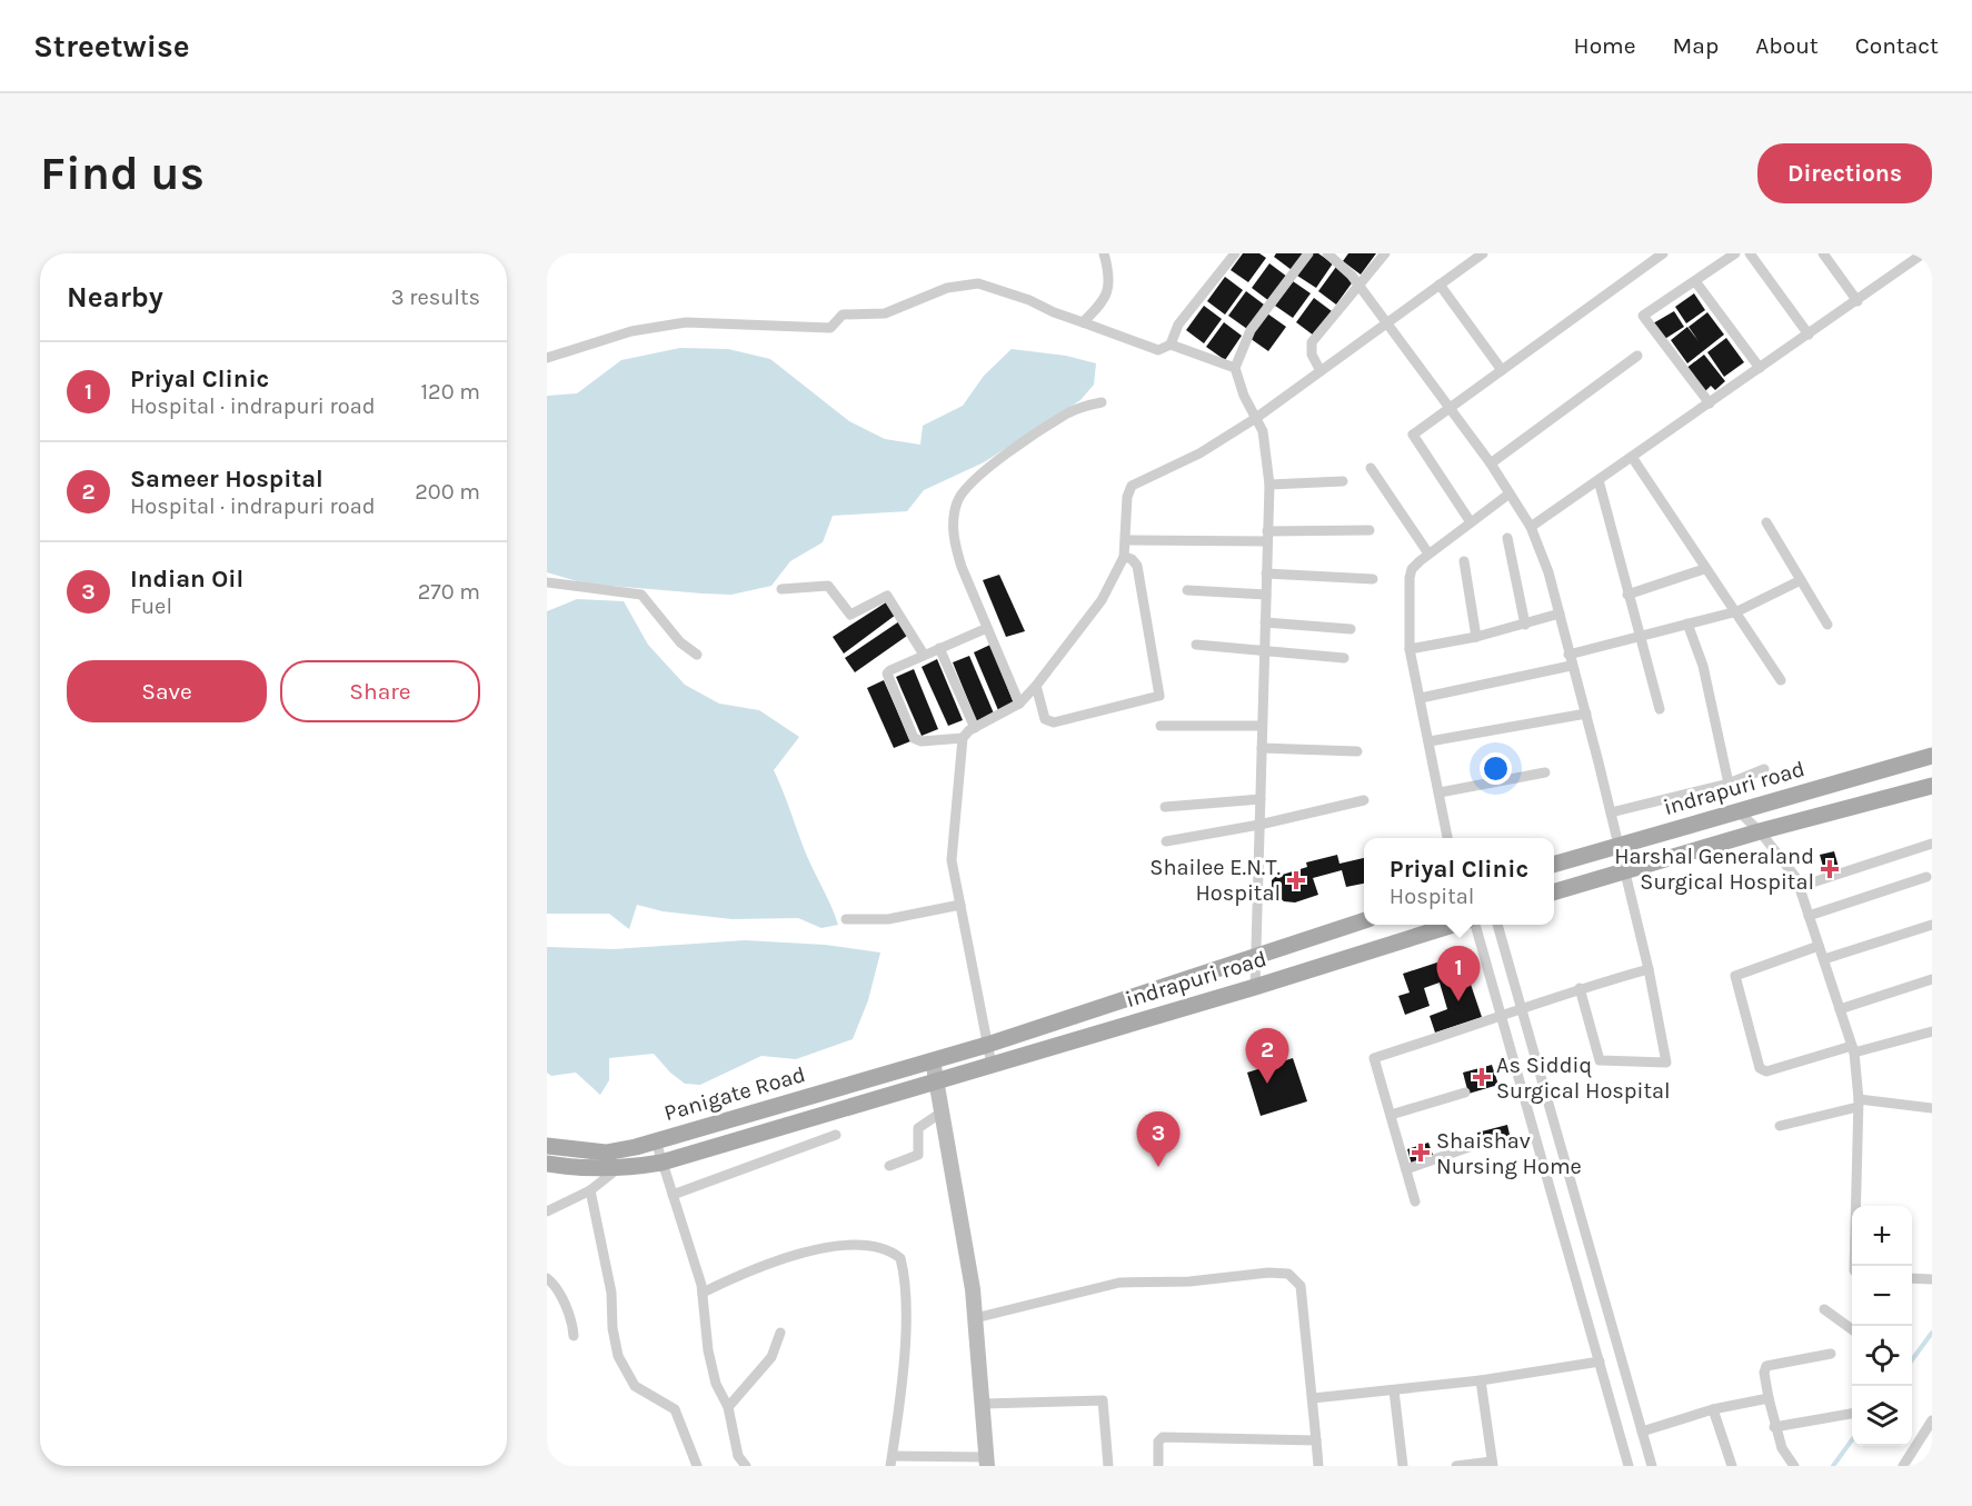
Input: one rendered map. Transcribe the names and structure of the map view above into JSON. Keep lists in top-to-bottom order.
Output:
{
  "streets": {
    "main road": ["indrapuri road", "Panigate Road"]
  },
  "crossings": [
    ["indrapuri road", "Panigate Road"]
  ],
  "places": {
    "health": [
      "Harshal Generaland Surgical Hospital",
      "Shailee E.N.T. Hospital",
      "As Siddiq Surgical Hospital",
      "Shaishav Nursing Home"
    ]
  },
  "page": {
    "header": "Streetwise",
    "nav": [
      "Home",
      "Map",
      "About",
      "Contact"
    ],
    "buttons": [
      "Directions",
      ["Save", "Share"]
    ],
    "title": "Find us",
    "heading": ["Nearby", "3 results"],
    "list": [
      {
        "mark": "1",
        "name": "Priyal Clinic",
        "note": "Hospital · indrapuri road",
        "value": "120 m"
      },
      {
        "mark": "2",
        "name": "Sameer Hospital",
        "note": "Hospital · indrapuri road",
        "value": "200 m"
      },
      {
        "mark": "3",
        "name": "Indian Oil",
        "note": "Fuel",
        "value": "270 m"
      }
    ],
    "popup": ["Priyal Clinic", "Hospital"],
    "pins": ["1", "2", "3"],
    "map_buttons": ["+", "−"]
  }
}
